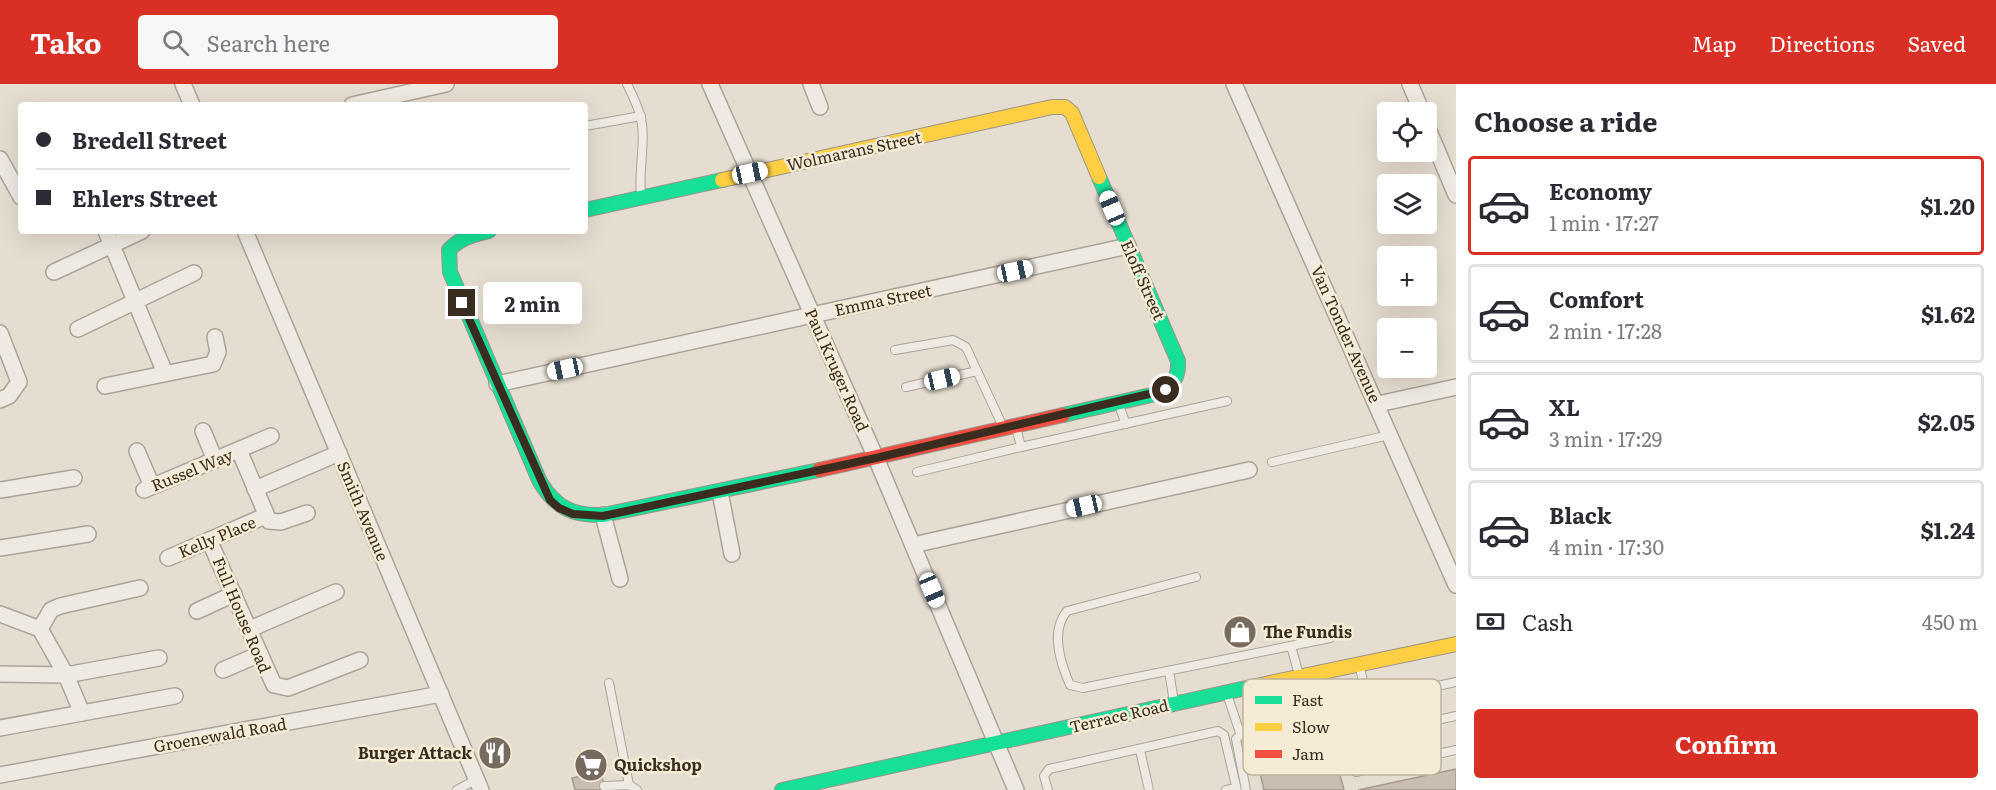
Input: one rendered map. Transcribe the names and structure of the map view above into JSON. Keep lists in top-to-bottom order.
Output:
{
  "streets": {
    "street": [
      "Wolmarans Street",
      "Eloff Street",
      "Emma Street",
      "Van Tonder Avenue",
      "Paul Kruger Road",
      "Russel Way",
      "Smith Avenue",
      "Kelly Place",
      "Full House Road",
      "Terrace Road",
      "Groenewald Road"
    ]
  },
  "crossings": [
    ["Wolmarans Street", "Eloff Street"],
    ["Wolmarans Street", "Paul Kruger Road"],
    ["Eloff Street", "Emma Street"],
    ["Emma Street", "Paul Kruger Road"],
    ["Paul Kruger Road", "Terrace Road"],
    ["Russel Way", "Kelly Place"],
    ["Smith Avenue", "Groenewald Road"],
    ["Kelly Place", "Full House Road"]
  ],
  "places": {
    "shop": ["The Fundis"],
    "restaurant": ["Burger Attack"],
    "supermarket": ["Quickshop"]
  },
  "legend": ["Fast", "Slow", "Jam"],
  "page": {
    "header": "Tako",
    "search": "Search here",
    "nav": ["Map", "Directions", "Saved"],
    "heading": "Choose a ride",
    "map_buttons": ["+", "−"],
    "banner": ["Bredell Street", "Ehlers Street"],
    "list": [
      {
        "name": "Economy",
        "note": "1 min · 17:27",
        "value": "$1.20"
      },
      {
        "name": "Comfort",
        "note": "2 min · 17:28",
        "value": "$1.62"
      },
      {
        "name": "XL",
        "note": "3 min · 17:29",
        "value": "$2.05"
      },
      {
        "name": "Black",
        "note": "4 min · 17:30",
        "value": "$1.24"
      }
    ],
    "bubble": "2 min",
    "pay": ["Cash", "450 m"],
    "buttons": "Confirm"
  }
}
